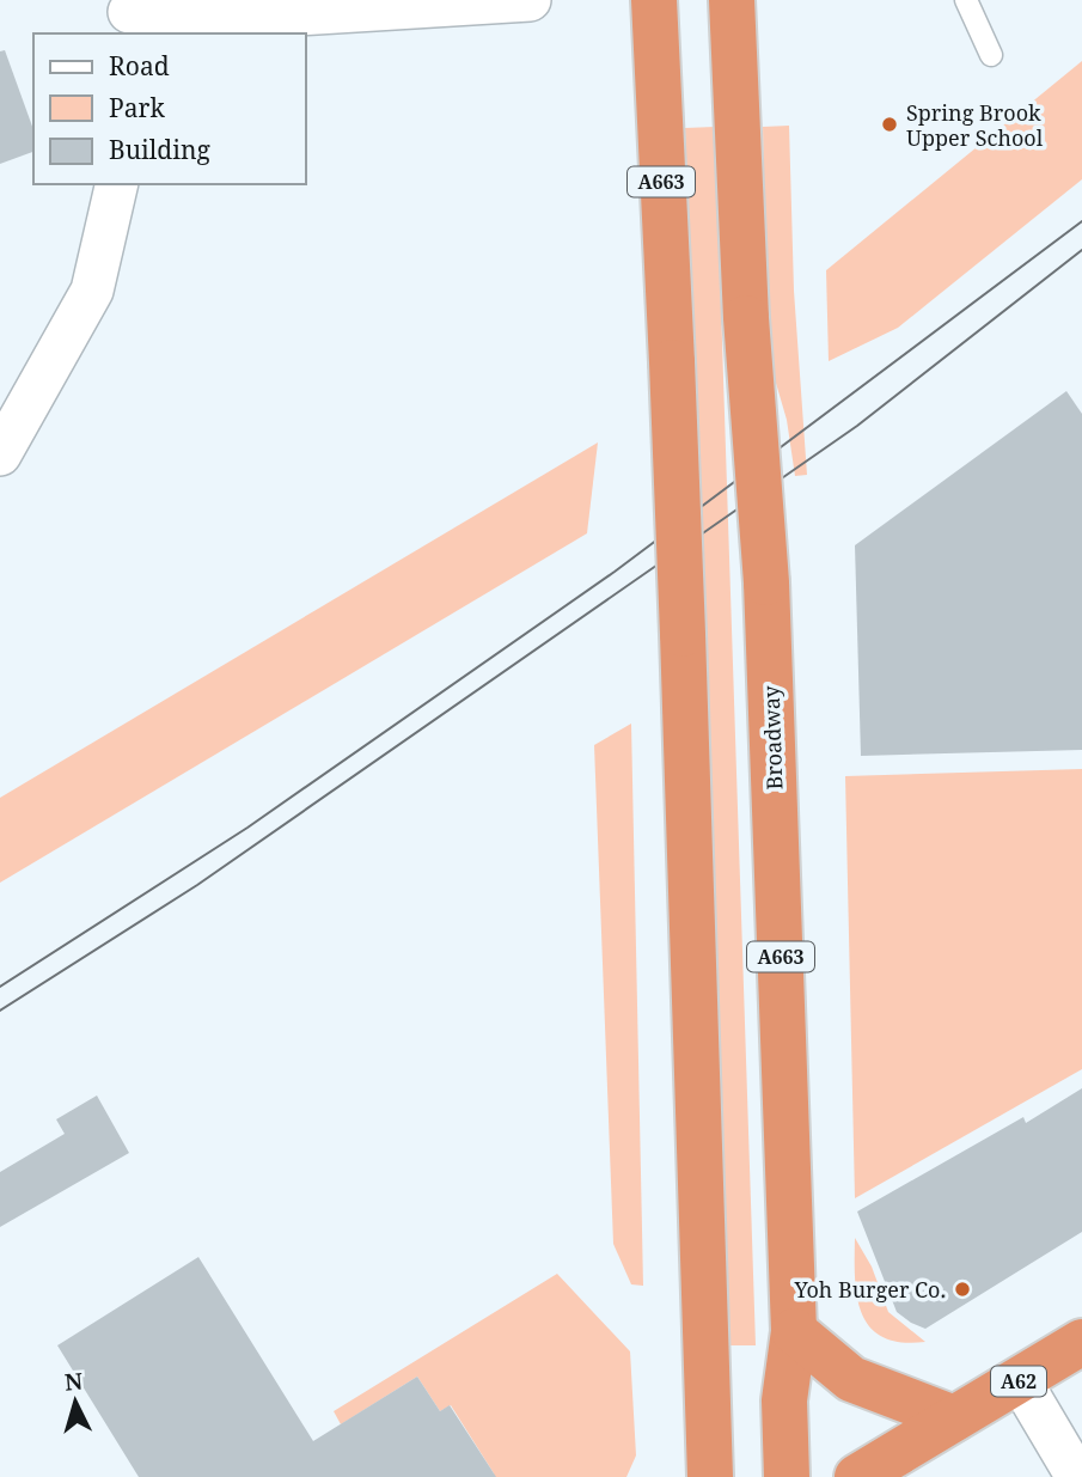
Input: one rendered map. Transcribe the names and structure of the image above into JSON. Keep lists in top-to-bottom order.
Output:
{
  "streets": {
    "highway": ["A663", "Broadway", "A62"]
  },
  "places": ["Spring Brook Upper School", "Yoh Burger Co."],
  "legend": ["Road", "Park", "Building"],
  "north": "top"
}
